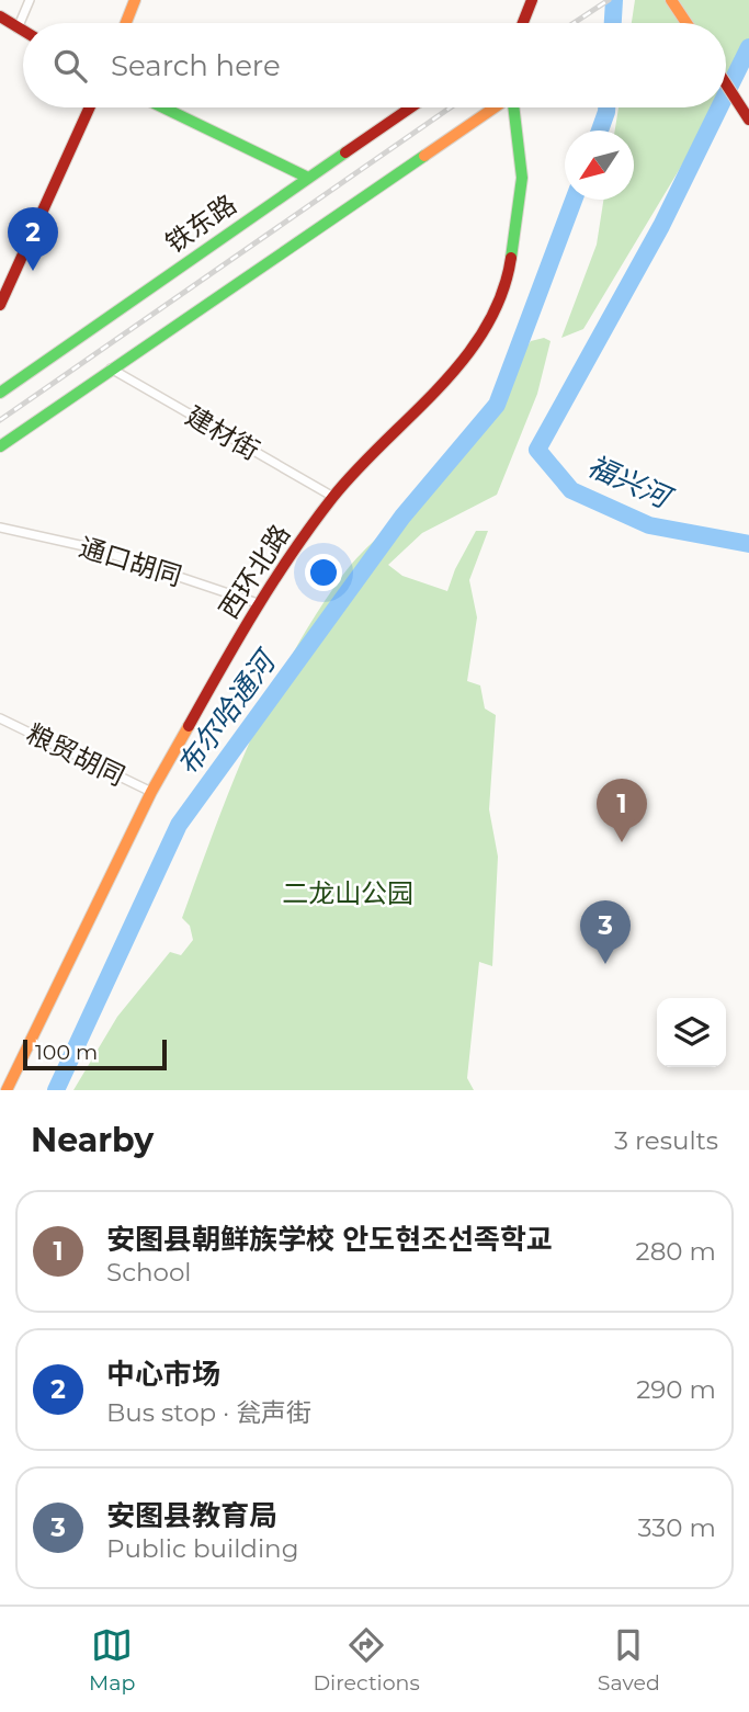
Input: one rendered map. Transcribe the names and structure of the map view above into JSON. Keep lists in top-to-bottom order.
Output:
{
  "streets": {
    "street": [
      "铁东路",
      "建材街",
      "通口胡同",
      "西环北路",
      "粮贸胡同"
    ]
  },
  "crossings": [
    ["建材街", "西环北路"],
    ["通口胡同", "西环北路"],
    ["西环北路", "粮贸胡同"]
  ],
  "water": ["福兴河", "布尔哈通河"],
  "parks": ["二龙山公园"],
  "scale_bar": "100 m",
  "north": "bottom left",
  "page": {
    "search": "Search here",
    "pins": ["2", "1", "3"],
    "scale": "100 m",
    "heading": ["Nearby", "3 results"],
    "list": [
      {
        "mark": "1",
        "name": "安图县朝鲜族学校 안도현조선족학교",
        "note": "School",
        "value": "280 m"
      },
      {
        "mark": "2",
        "name": "中心市场",
        "note": "Bus stop · 瓮声街",
        "value": "290 m"
      },
      {
        "mark": "3",
        "name": "安图县教育局",
        "note": "Public building",
        "value": "330 m"
      }
    ],
    "nav": ["Map", "Directions", "Saved"]
  }
}
